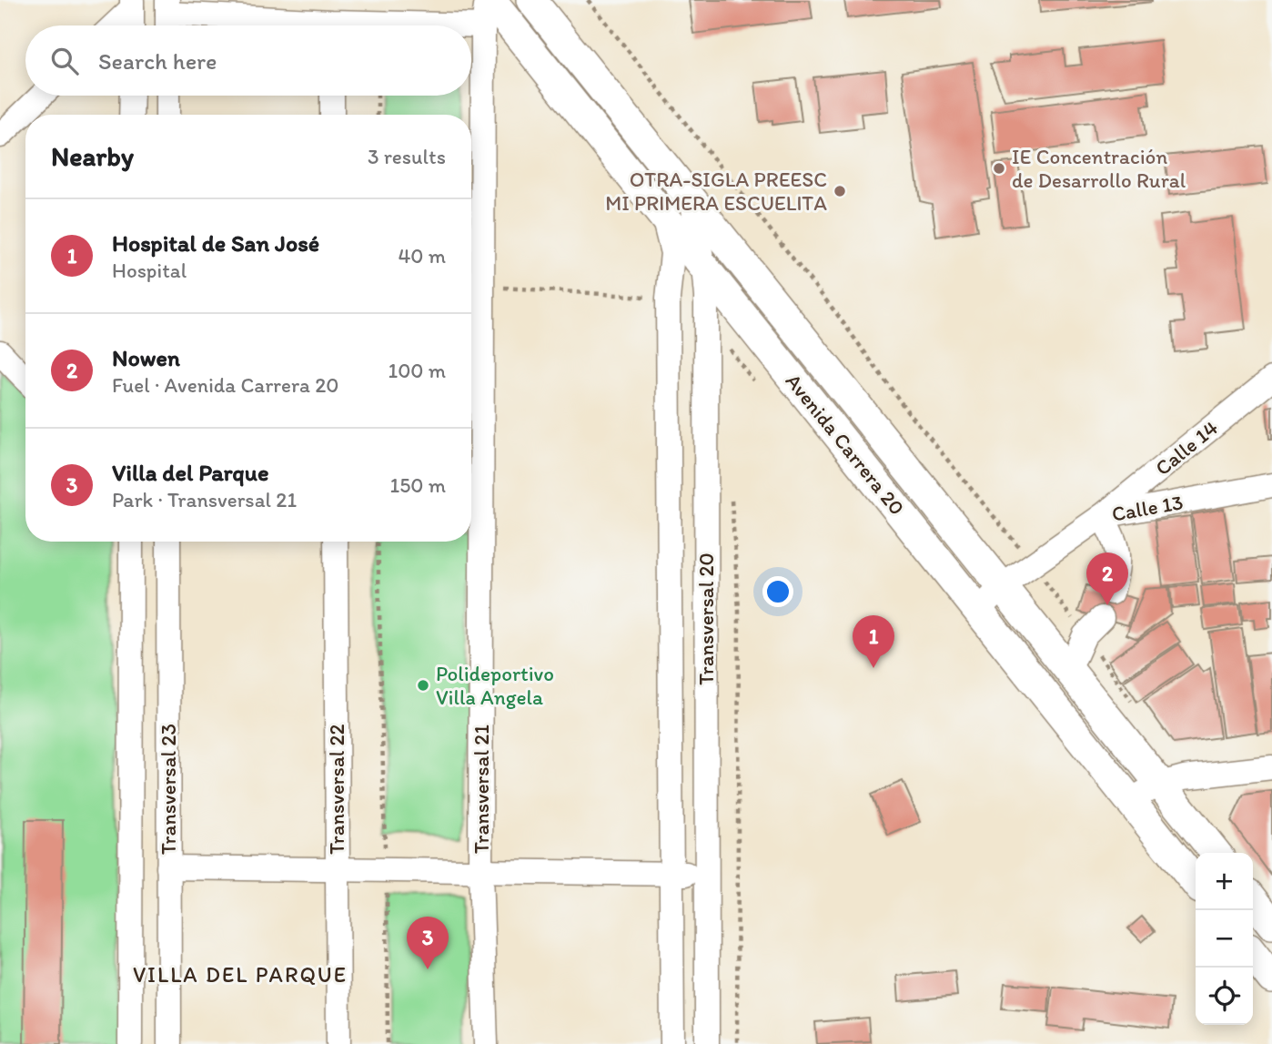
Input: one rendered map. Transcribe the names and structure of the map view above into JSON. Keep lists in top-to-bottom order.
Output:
{
  "streets": {
    "main road": ["Avenida Carrera 20"],
    "street": [
      "Calle 14",
      "Calle 13",
      "Transversal 20",
      "Transversal 23",
      "Transversal 22",
      "Transversal 21"
    ]
  },
  "crossings": [
    ["Avenida Carrera 20", "Calle 13"],
    ["Avenida Carrera 20", "Transversal 20"],
    ["Avenida Carrera 20", "Transversal 21"],
    ["Calle 14", "Calle 13"]
  ],
  "districts": ["VILLA DEL PARQUE"],
  "places": ["IE Concentración de Desarrollo Rural", "OTRA-SIGLA PREESC MI PRIMERA ESCUELITA", "Polideportivo Villa Angela"],
  "page": {
    "search": "Search here",
    "heading": ["Nearby", "3 results"],
    "list": [
      {
        "mark": "1",
        "name": "Hospital de San José",
        "note": "Hospital",
        "value": "40 m"
      },
      {
        "mark": "2",
        "name": "Nowen",
        "note": "Fuel · Avenida Carrera 20",
        "value": "100 m"
      },
      {
        "mark": "3",
        "name": "Villa del Parque",
        "note": "Park · Transversal 21",
        "value": "150 m"
      }
    ],
    "pins": ["2", "1", "3"],
    "map_buttons": ["+", "−"]
  }
}
